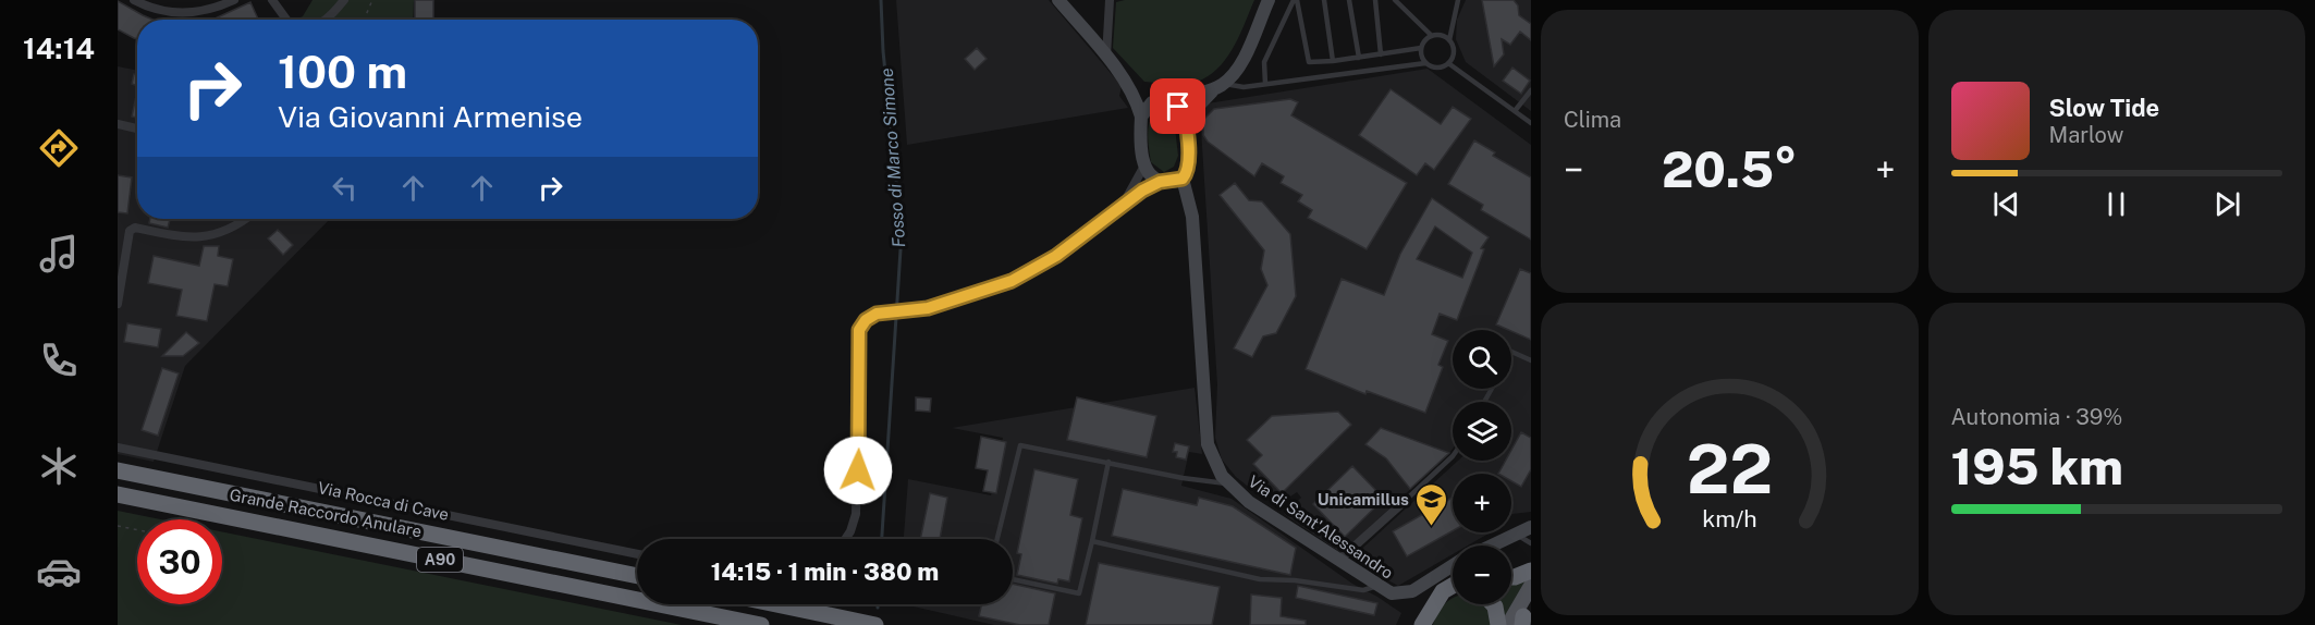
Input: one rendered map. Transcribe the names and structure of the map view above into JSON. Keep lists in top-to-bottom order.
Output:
{
  "streets": {
    "highway": ["Grande Raccordo Anulare", "A90"],
    "street": ["Via Rocca di Cave", "Via di Sant'Alessandro"]
  },
  "water": ["Fosso di Marco Simone"],
  "places": {
    "school or university": ["Unicamillus"]
  },
  "page": {
    "tabs": "14:14",
    "tile": [
      "Clima",
      ["Autonomia · 39%", "195 km"]
    ],
    "turn": ["100 m", "Via Giovanni Armenise"],
    "song": ["Slow Tide", "Marlow"],
    "heat": ["−", "20.5°", "+"],
    "map_buttons": ["+", "−"],
    "limit": "30",
    "trip": "14:15 · 1 min · 380 m",
    "gauge": ["22", "km/h"]
  }
}
